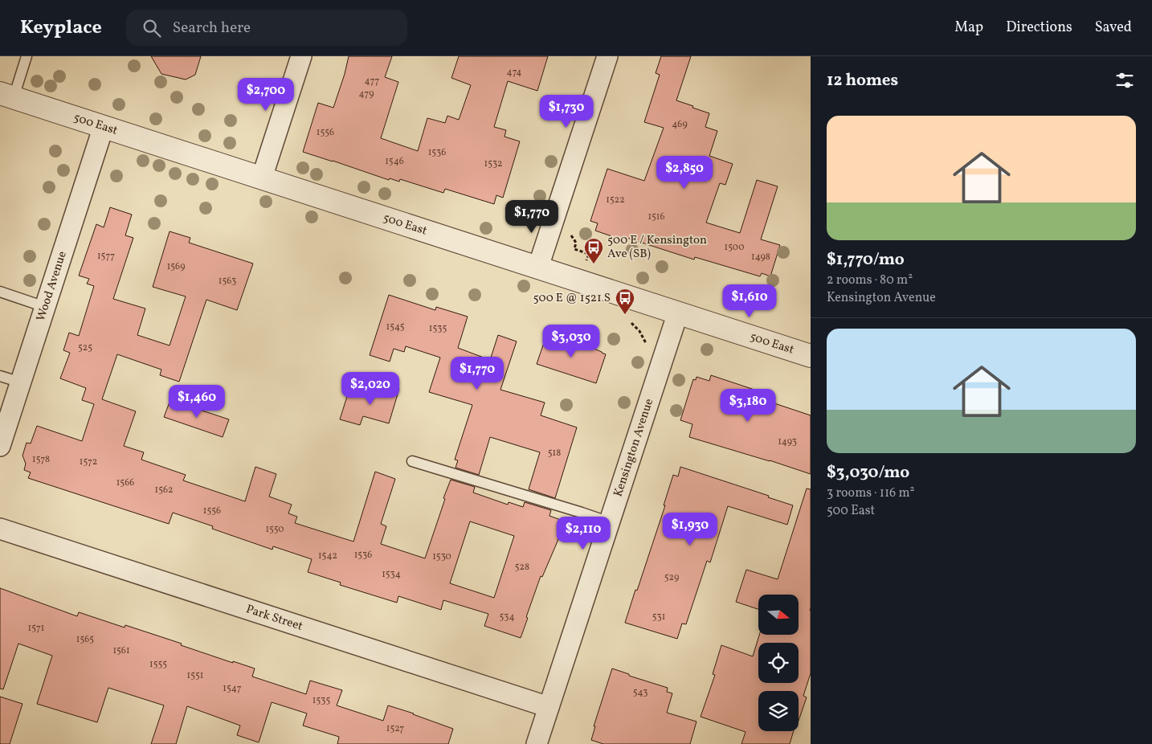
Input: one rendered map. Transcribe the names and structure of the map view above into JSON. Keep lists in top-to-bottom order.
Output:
{
  "streets": {
    "street": [
      "500 East",
      "Wood Avenue",
      "Kensington Avenue",
      "Park Street"
    ]
  },
  "crossings": [
    ["500 East", "Wood Avenue"],
    ["500 East", "Kensington Avenue"],
    ["Kensington Avenue", "Park Street"]
  ],
  "places": {
    "bus stop": ["500 E / Kensington Ave (SB)", "500 E @ 1521 S"]
  },
  "house_numbers": [
    "474",
    "477",
    "479",
    "469",
    "1556",
    "1536",
    "1546",
    "1532",
    "1522",
    "1516",
    "1500",
    "1577",
    "1498",
    "1569",
    "1563",
    "1545",
    "1535",
    "525",
    "1493",
    "518",
    "1578",
    "1572",
    "1566",
    "1562",
    "1556",
    "1550",
    "1536",
    "1542",
    "1530",
    "528",
    "1534",
    "529",
    "534",
    "531",
    "1571",
    "1565",
    "1561",
    "1555",
    "1551",
    "1547",
    "543",
    "1535",
    "1527"
  ],
  "north": "right",
  "page": {
    "header": "Keyplace",
    "search": "Search here",
    "nav": ["Map", "Directions", "Saved"],
    "heading": "12 homes",
    "price": [
      "$2,700",
      "$1,730",
      "$2,850",
      "$1,770",
      "$1,610",
      "$3,030",
      "$1,770",
      "$2,020",
      "$1,460",
      "$3,180",
      "$1,930",
      "$2,110"
    ],
    "list": [
      {
        "name": "$1,770/mo",
        "note": "2 rooms · 80 m² · Kensington Avenue"
      },
      {
        "name": "$3,030/mo",
        "note": "3 rooms · 116 m² · 500 East"
      }
    ]
  }
}
